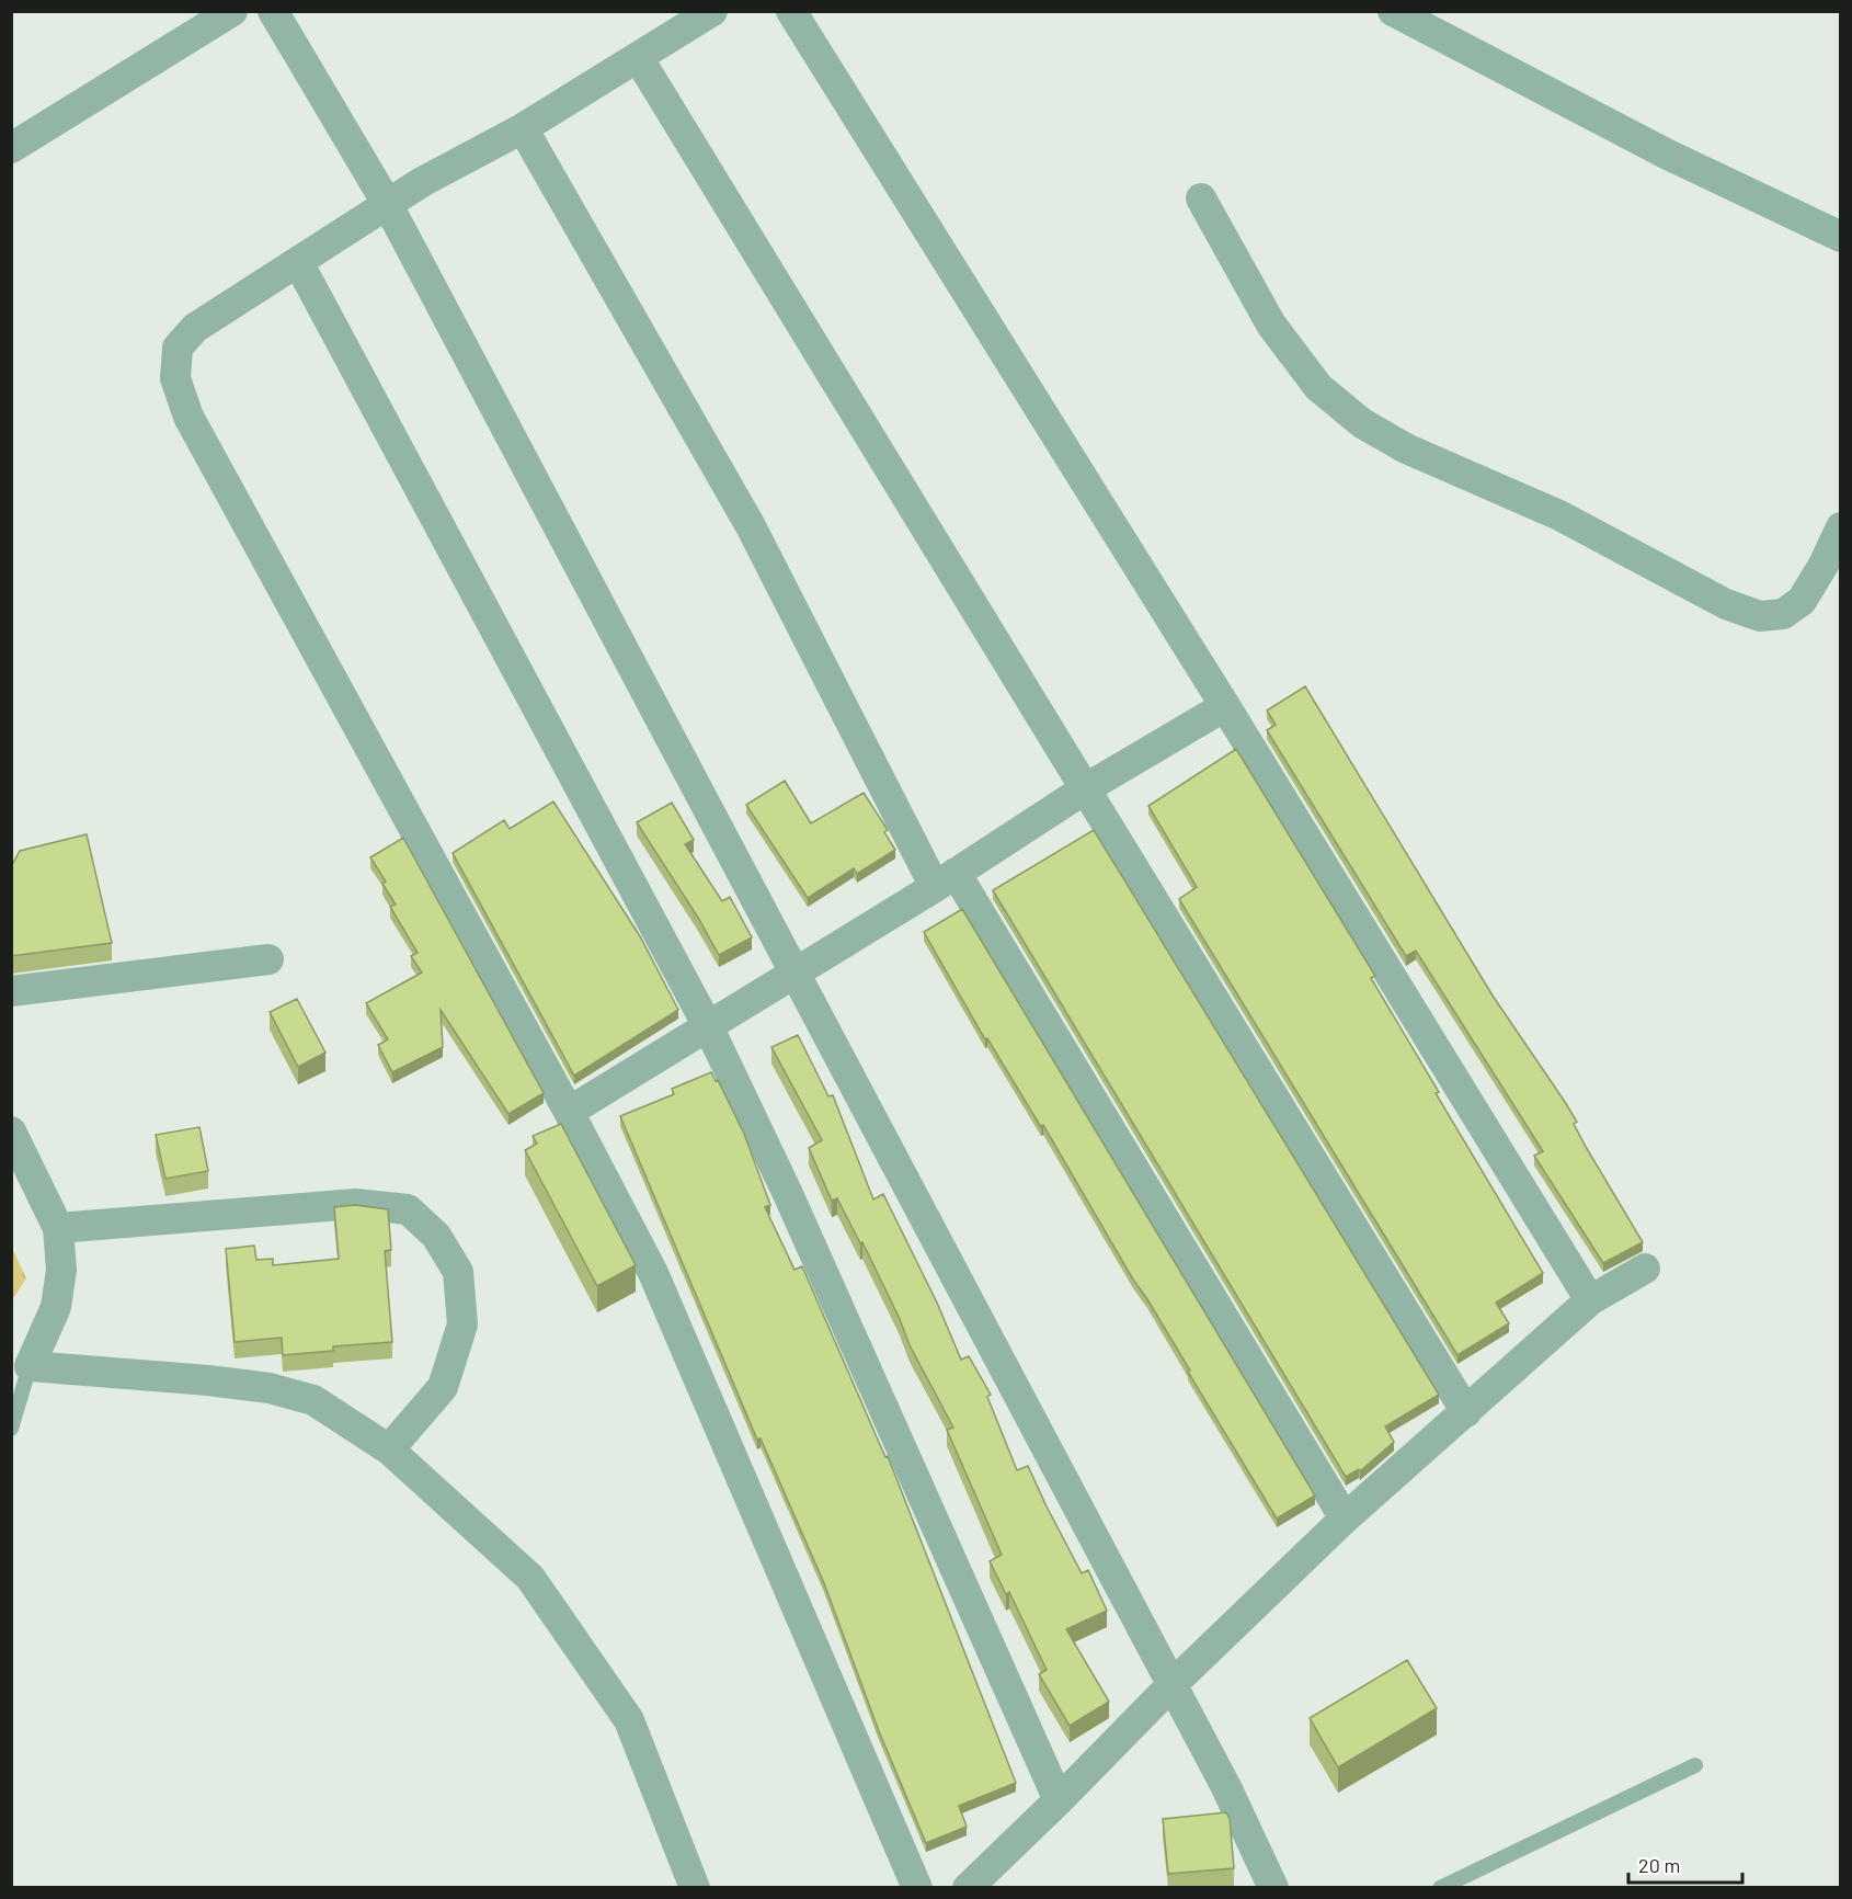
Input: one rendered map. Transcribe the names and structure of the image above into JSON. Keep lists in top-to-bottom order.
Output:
{
  "scale_bar": "20 m"
}
